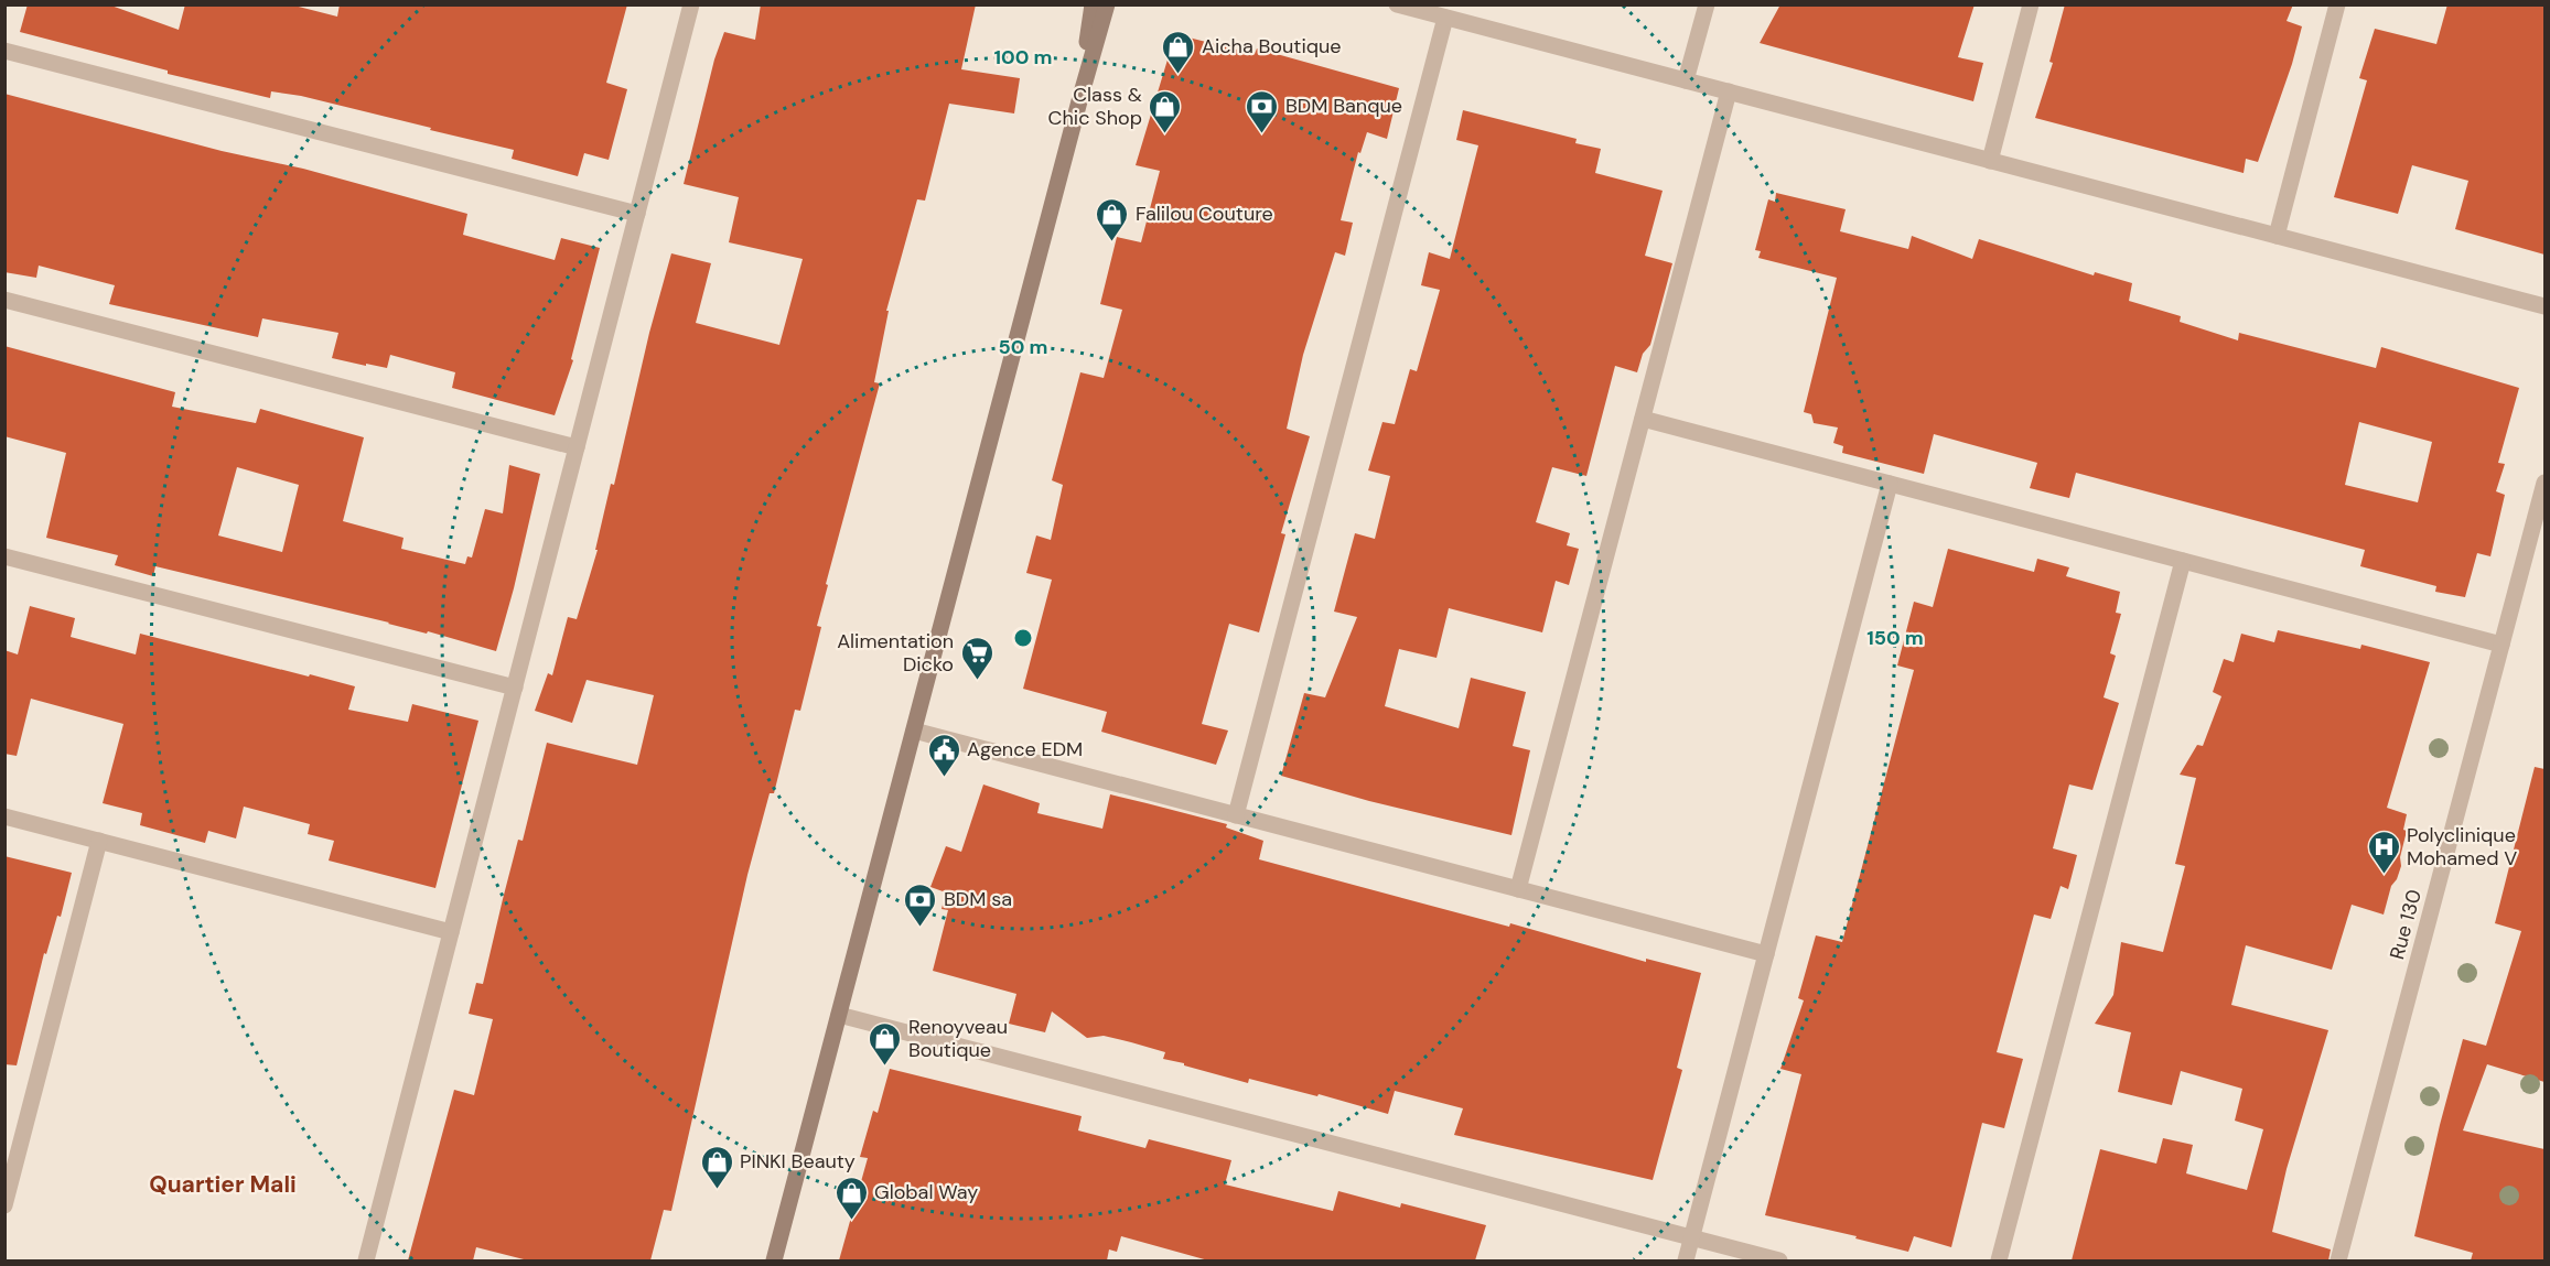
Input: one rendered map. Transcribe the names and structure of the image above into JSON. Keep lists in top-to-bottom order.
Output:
{
  "streets": {
    "street": ["Rue 130"]
  },
  "districts": ["Quartier Mali"],
  "places": {
    "shop": [
      "Aicha Boutique",
      "Class & Chic Shop",
      "Falilou Couture",
      "Renoyveau Boutique",
      "PINKI Beauty",
      "Global Way"
    ],
    "bank": ["BDM Banque", "BDM sa"],
    "supermarket": ["Alimentation Dicko"],
    "public building": ["Agence EDM"],
    "hospital": ["Polyclinique Mohamed V"]
  },
  "rings": ["100 m", "50 m", "150 m"]
}
